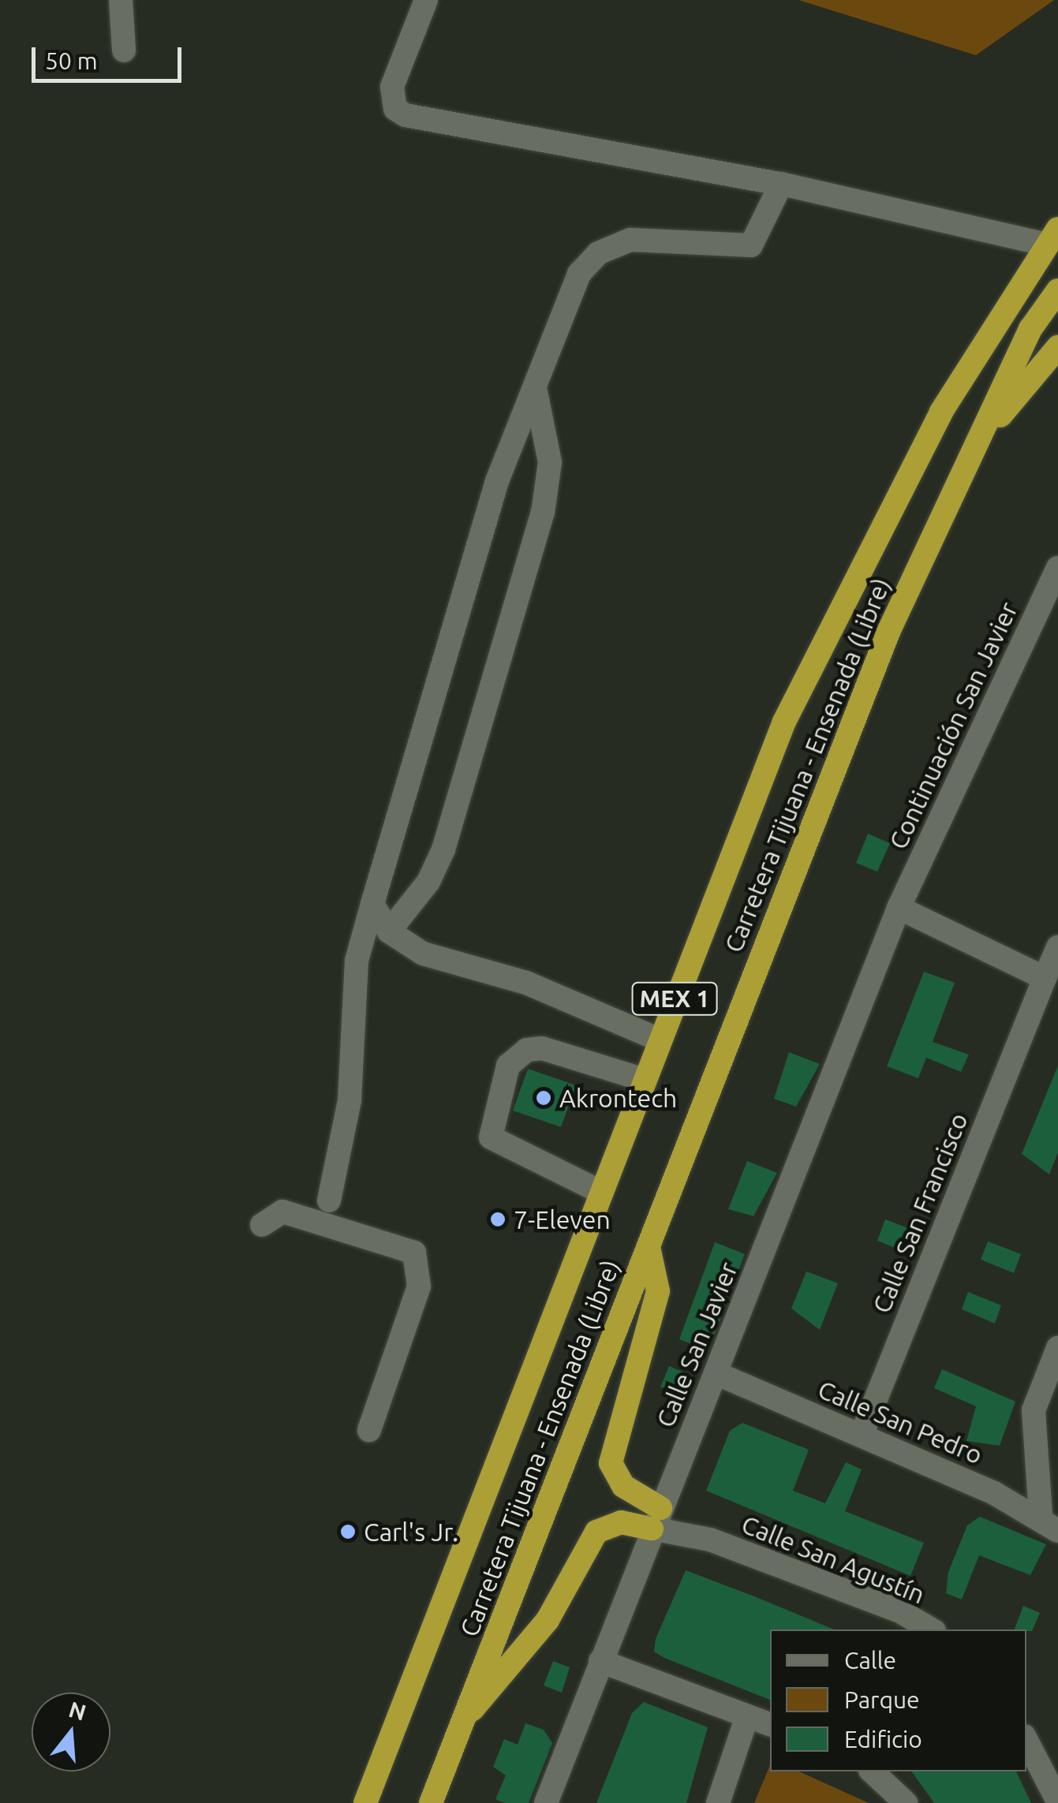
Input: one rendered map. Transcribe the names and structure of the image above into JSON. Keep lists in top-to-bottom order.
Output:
{
  "streets": {
    "highway": ["Carretera Tijuana - Ensenada (Libre)", "MEX 1"],
    "street": [
      "Continuación San Javier",
      "Calle San Francisco",
      "Calle San Javier",
      "Calle San Pedro",
      "Calle San Agustín"
    ]
  },
  "crossings": [
    ["Continuación San Javier", "Calle San Javier"],
    ["Calle San Francisco", "Calle San Pedro"],
    ["Calle San Javier", "Calle San Pedro"],
    ["Calle San Javier", "Calle San Agustín"]
  ],
  "places": ["Akrontech", "7-Eleven", "Carl's Jr."],
  "legend": ["Calle", "Parque", "Edificio"],
  "scale_bar": "50 m",
  "north": "top"
}
